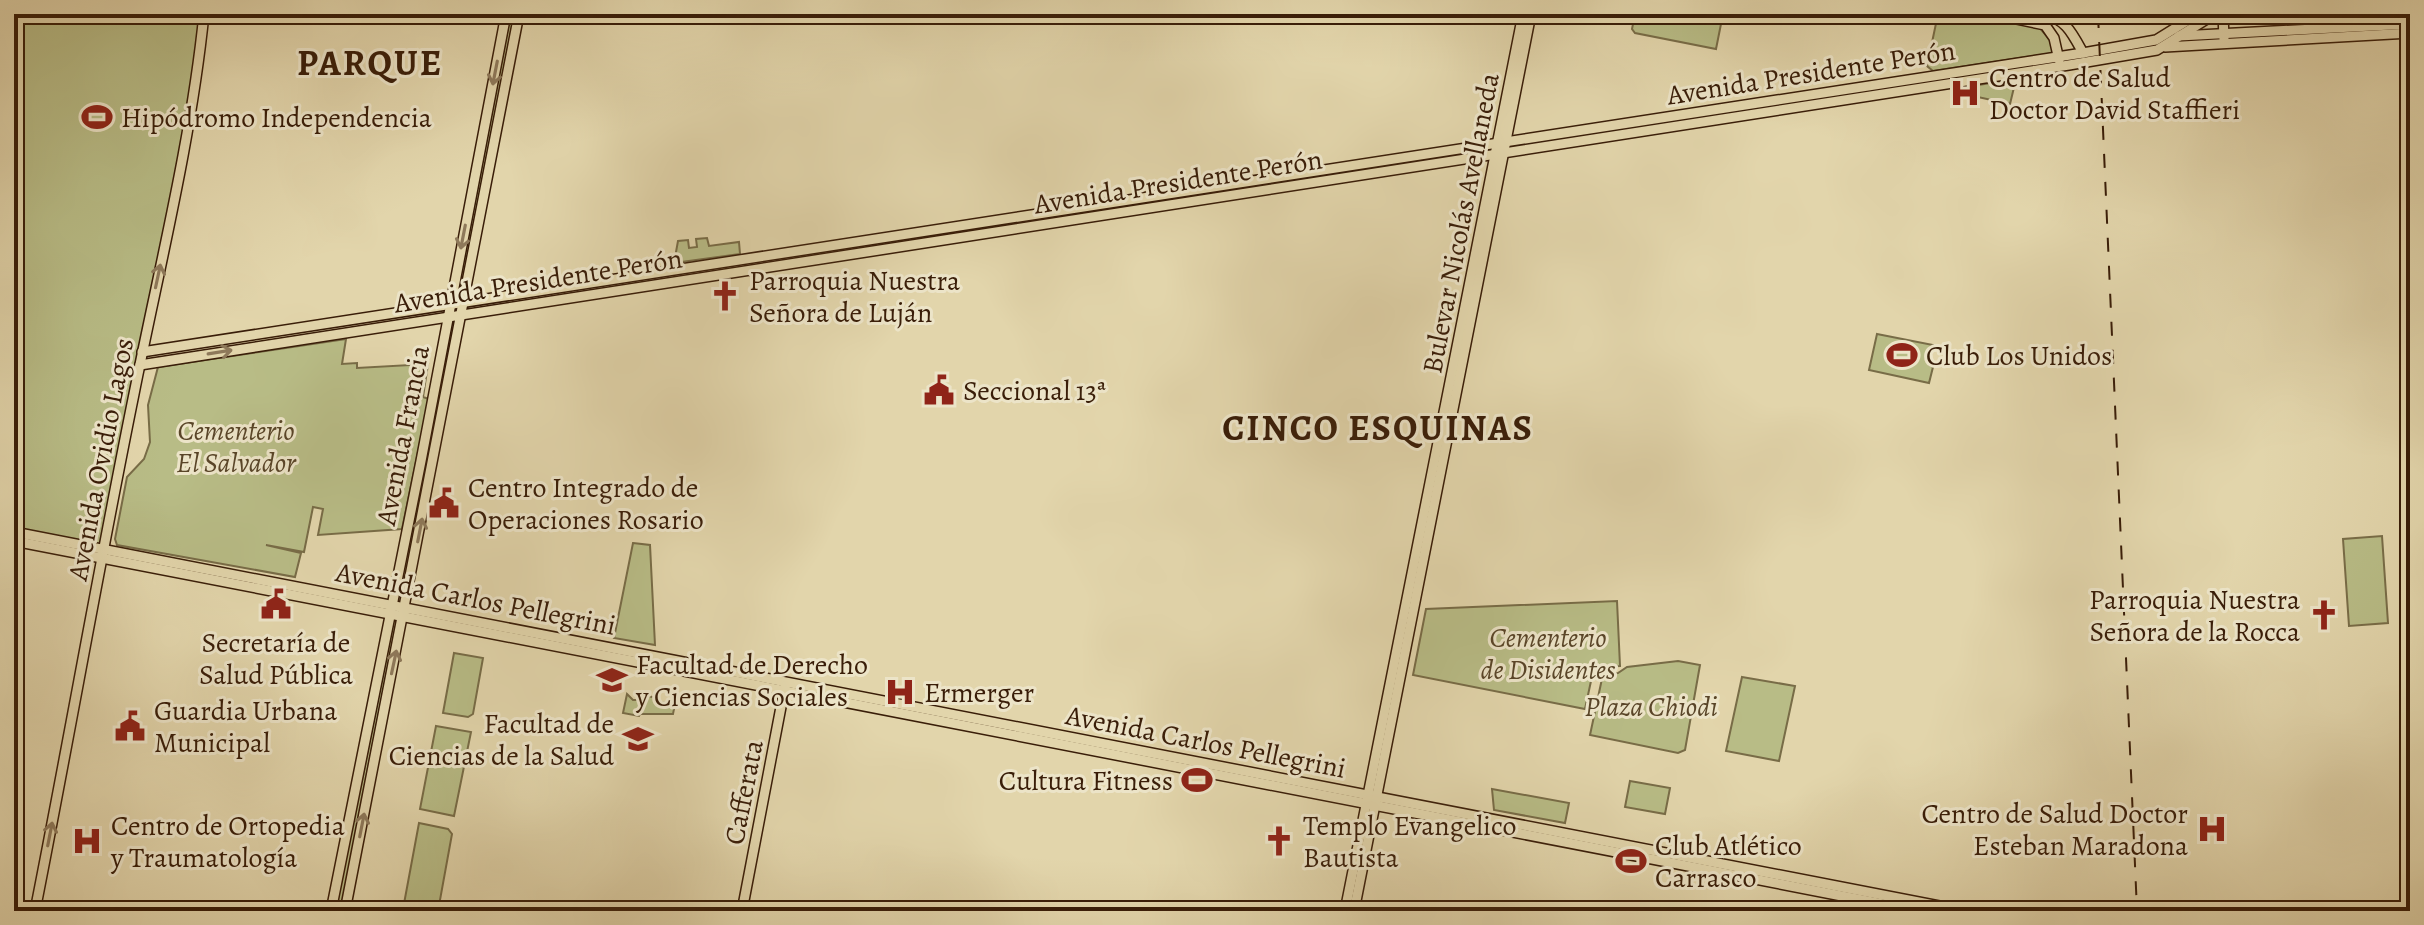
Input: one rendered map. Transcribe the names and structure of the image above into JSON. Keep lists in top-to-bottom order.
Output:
{
  "streets": {
    "main road": [
      "Avenida Presidente Perón",
      "Bulevar Nicolás Avellaneda",
      "Avenida Francia",
      "Avenida Ovidio Lagos",
      "Avenida Carlos Pellegrini",
      "Cafferata"
    ]
  },
  "crossings": [
    ["Avenida Presidente Perón", "Bulevar Nicolás Avellaneda"],
    ["Avenida Presidente Perón", "Avenida Francia"],
    ["Avenida Presidente Perón", "Avenida Ovidio Lagos"],
    ["Bulevar Nicolás Avellaneda", "Avenida Carlos Pellegrini"],
    ["Avenida Francia", "Avenida Carlos Pellegrini"],
    ["Avenida Ovidio Lagos", "Avenida Carlos Pellegrini"],
    ["Avenida Carlos Pellegrini", "Cafferata"]
  ],
  "one_way": ["Avenida Ovidio Lagos"],
  "districts": ["PARQUE", "CINCO ESQUINAS"],
  "parks": ["Cementerio El Salvador", "Cementerio de Disidentes", "Plaza Chiodi"],
  "places": {
    "hospital": [
      "Centro de Salud Doctor David Staffieri",
      "Ermerger",
      "Centro de Salud Doctor Esteban Maradona",
      "Centro de Ortopedia y Traumatología"
    ],
    "sports": [
      "Hipódromo Independencia",
      "Club Los Unidos",
      "Cultura Fitness",
      "Club Atlético Carrasco"
    ],
    "church": ["Parroquia Nuestra Señora de Luján", "Parroquia Nuestra Señora de la Rocca", "Templo Evangelico Bautista"],
    "public building": [
      "Seccional 13ª",
      "Centro Integrado de Operaciones Rosario",
      "Secretaría de Salud Pública",
      "Guardia Urbana Municipal"
    ],
    "school or university": ["Facultad de Derecho y Ciencias Sociales", "Facultad de Ciencias de la Salud"]
  }
}
